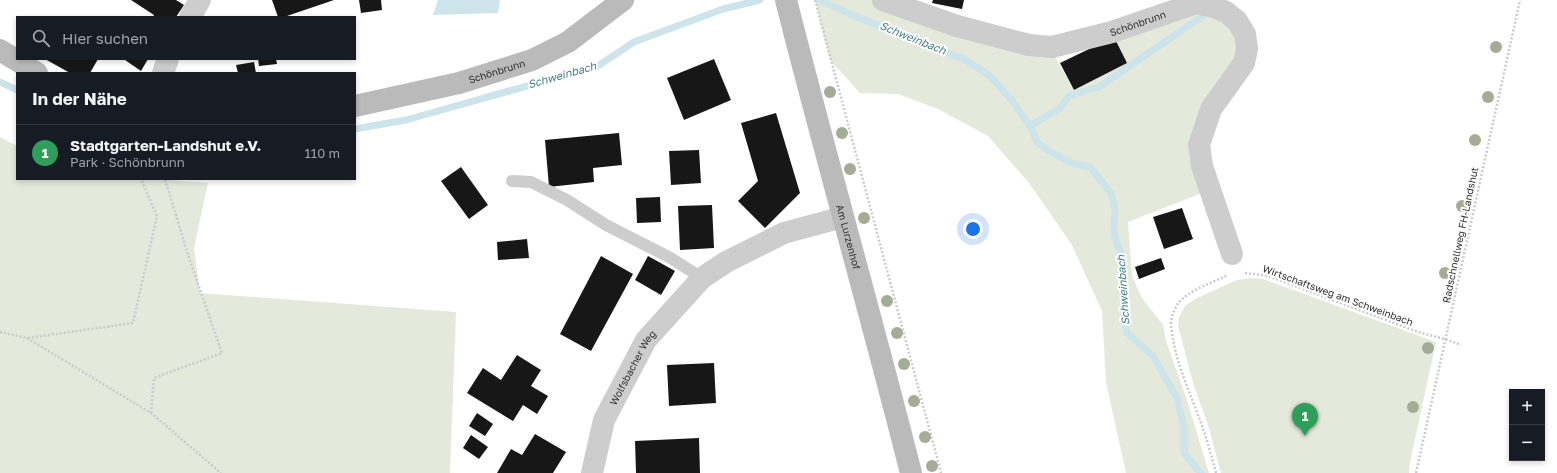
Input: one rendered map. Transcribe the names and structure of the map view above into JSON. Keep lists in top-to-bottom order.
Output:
{
  "streets": {
    "street": ["Schönbrunn", "Am Lurzenhof", "Wolfsbacher Weg"],
    "path": ["Radschnellweg FH-Landshut", "Wirtschaftsweg am Schweinbach"]
  },
  "crossings": [
    ["Schönbrunn", "Wirtschaftsweg am Schweinbach"],
    ["Radschnellweg FH-Landshut", "Wirtschaftsweg am Schweinbach"],
    ["Am Lurzenhof", "Wolfsbacher Weg"]
  ],
  "water": ["Schweinbach"],
  "page": {
    "search": "Hier suchen",
    "heading": "In der Nähe",
    "list": [
      {
        "mark": "1",
        "name": "Stadtgarten-Landshut e.V.",
        "note": "Park · Schönbrunn",
        "value": "110 m"
      }
    ],
    "map_buttons": ["+", "−"],
    "pins": "1"
  }
}
